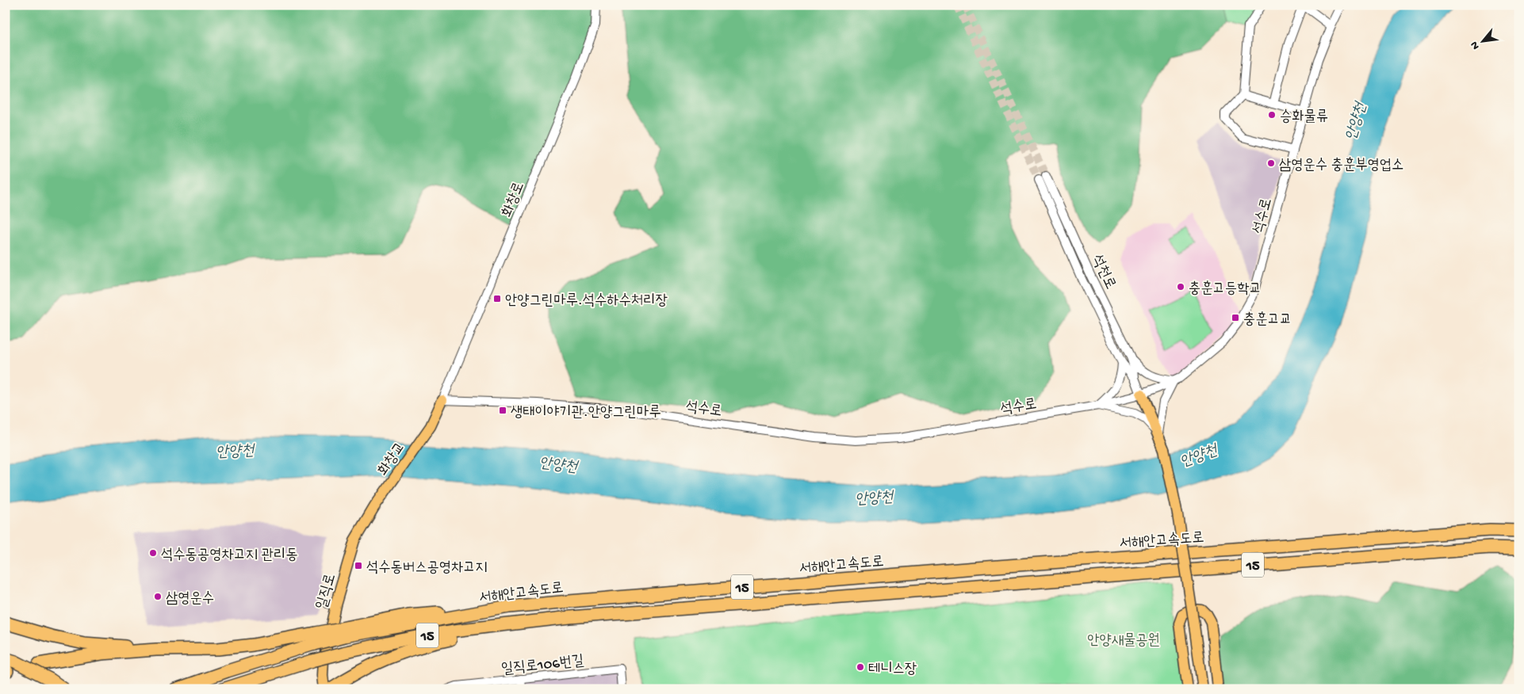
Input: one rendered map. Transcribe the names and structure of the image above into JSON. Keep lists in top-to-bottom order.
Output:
{
  "streets": {
    "highway": ["서해안고속도로", "15"],
    "main road": ["석천로", "화창교", "일직로"],
    "street": ["화창로", "석수로", "일직로106번길"]
  },
  "crossings": [
    ["화창로", "석수로"],
    ["화창로", "화창교"],
    ["석수로", "석천로"],
    ["석수로", "화창교"],
    ["화창교", "일직로"]
  ],
  "water": ["안양천"],
  "parks": ["안양새물공원"],
  "places": {
    "other": [
      "승화물류",
      "삼영운수 충훈부영업소",
      "충훈고등학교",
      "석수동공영차고지 관리동",
      "삼영운수",
      "테니스장"
    ],
    "transit": [
      "안양그린마루.석수하수처리장",
      "충훈고교",
      "생태이야기관.안양그린마루",
      "석수동버스공영차고지"
    ]
  },
  "north": "bottom left"
}
